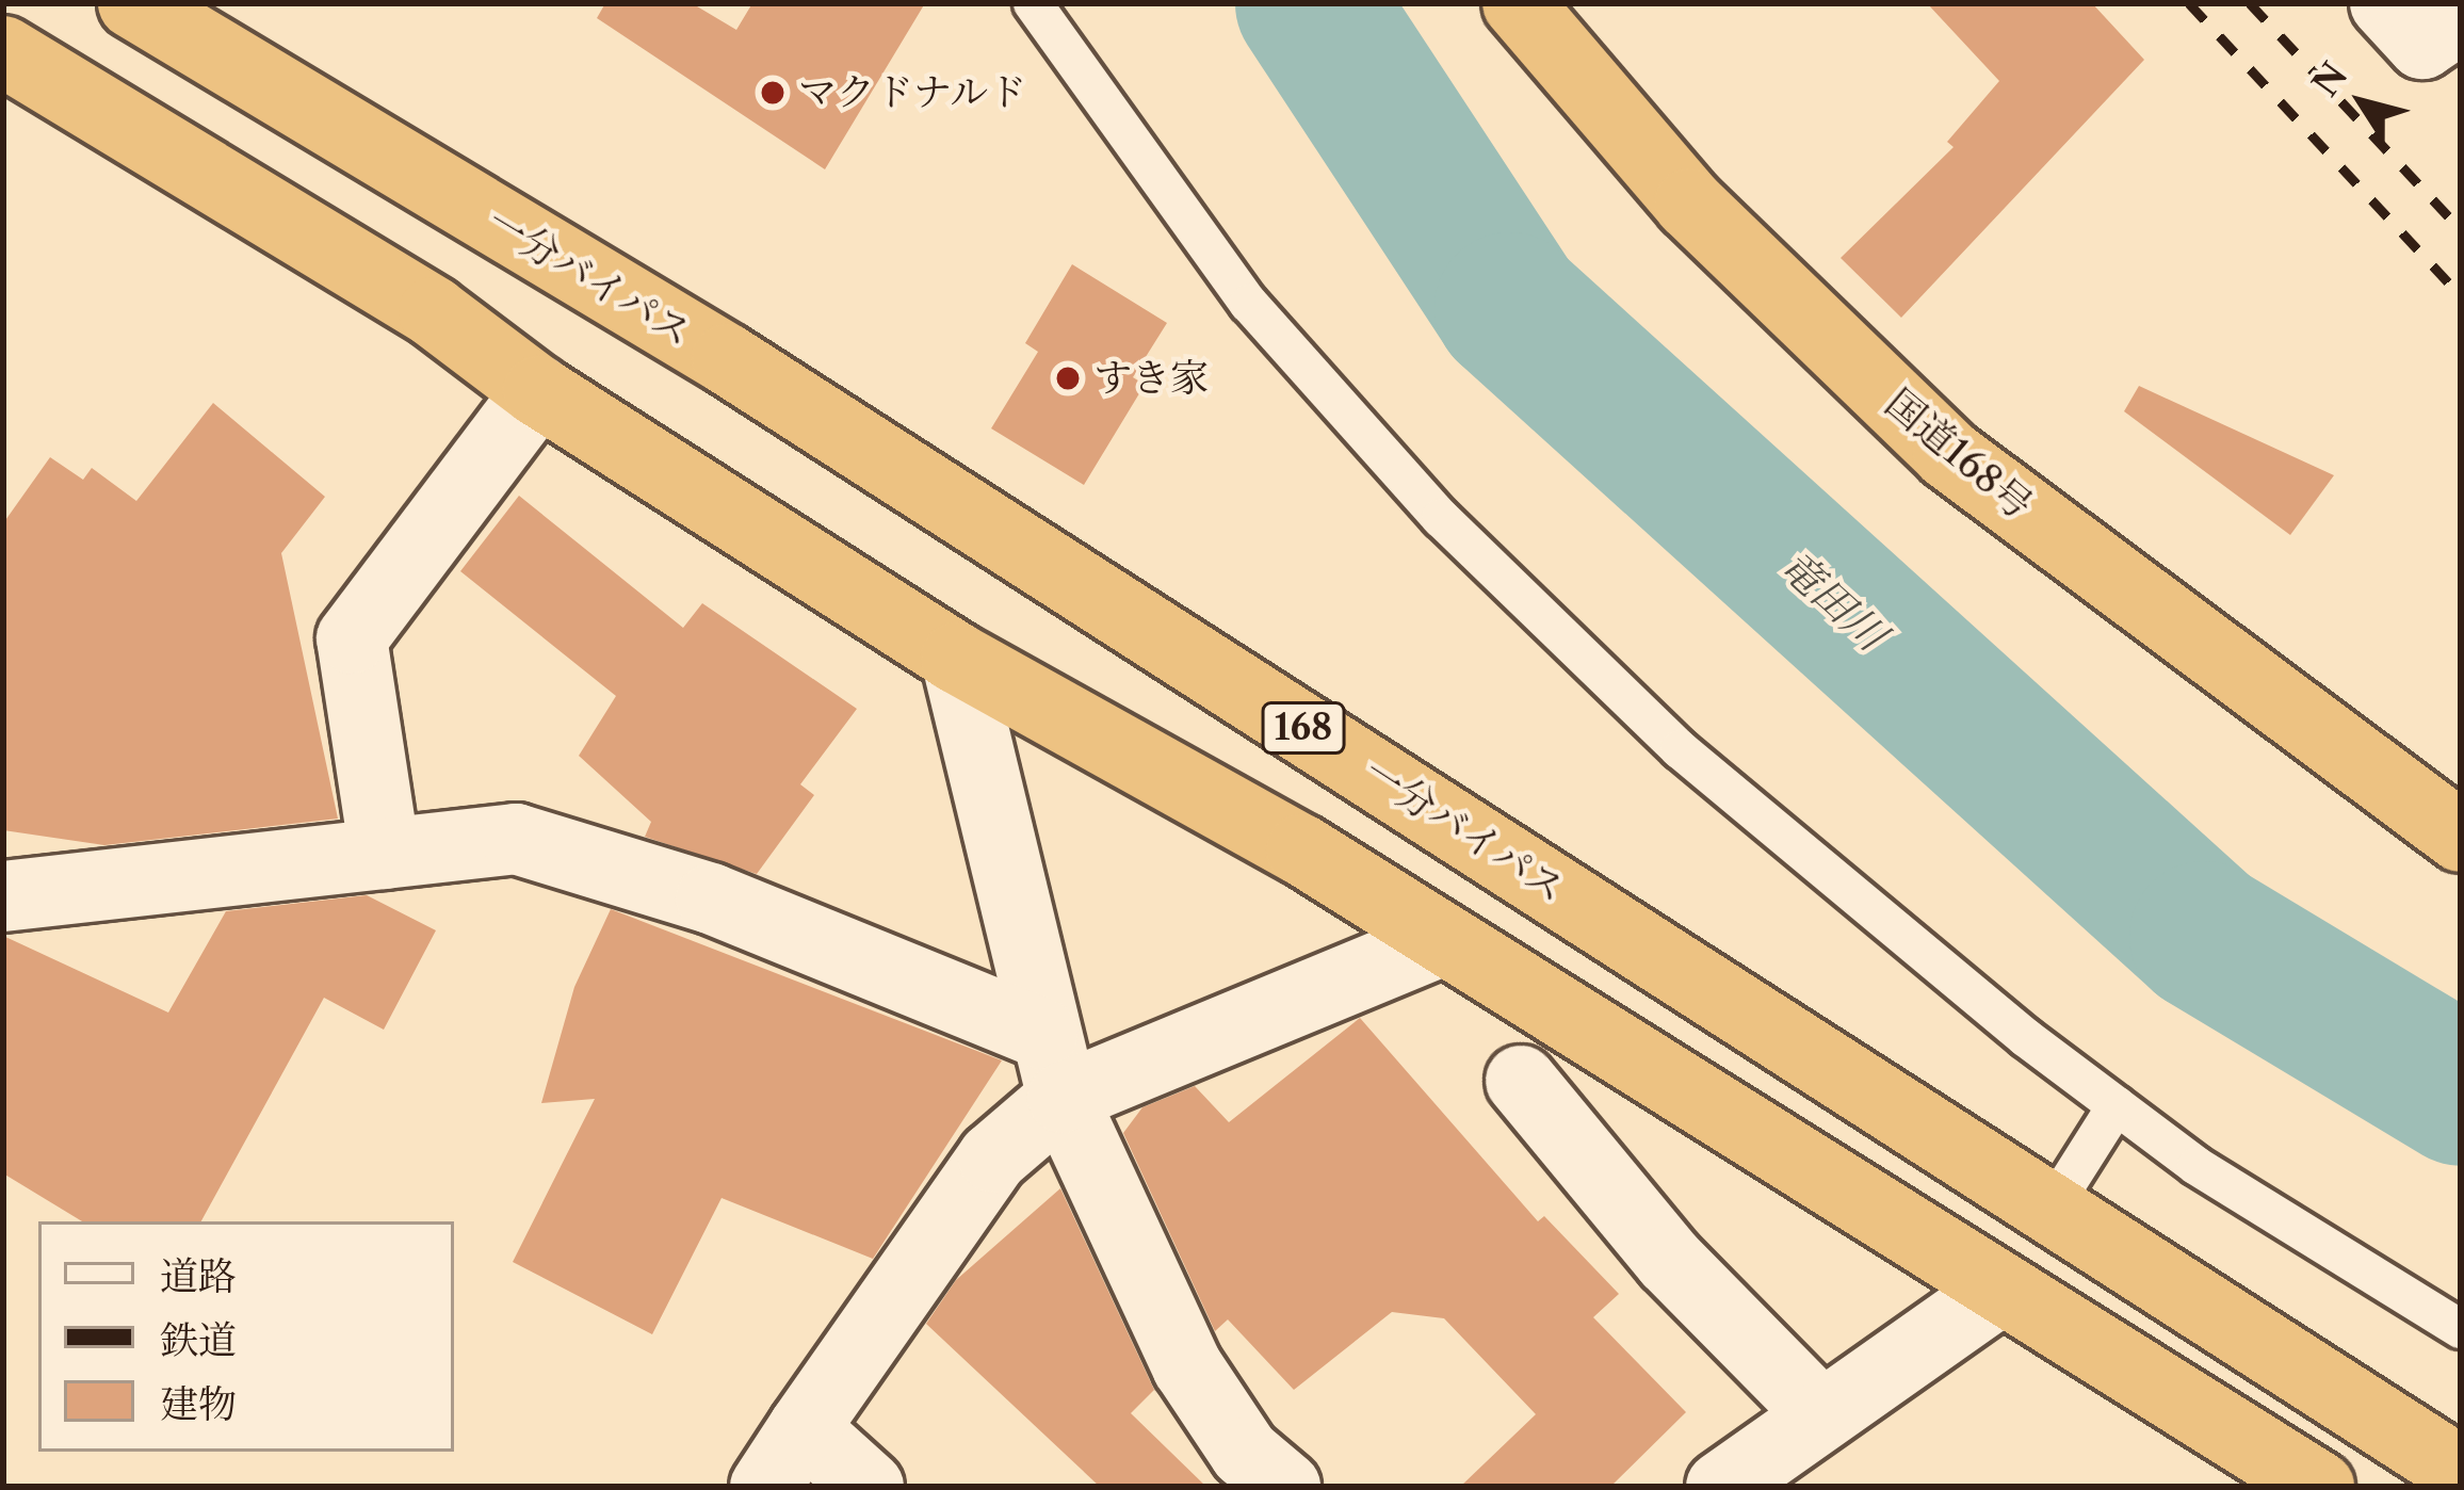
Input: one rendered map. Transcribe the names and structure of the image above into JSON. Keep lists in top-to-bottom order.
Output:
{
  "streets": {
    "highway": ["一分バイパス", "国道168号", "168"]
  },
  "water": ["竜田川"],
  "places": ["マクドナルド", "すき家"],
  "legend": ["道路", "鉄道", "建物"],
  "north": "top left"
}
